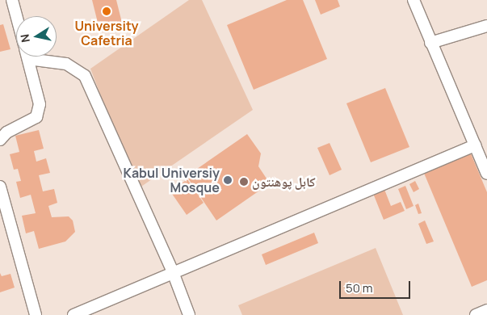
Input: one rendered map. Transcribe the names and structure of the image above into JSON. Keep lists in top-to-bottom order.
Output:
{
  "places": ["University Cafetria", "Kabul Universiy Mosque", "کابل پوهنتون"],
  "scale_bar": "50 m",
  "north": "left"
}
